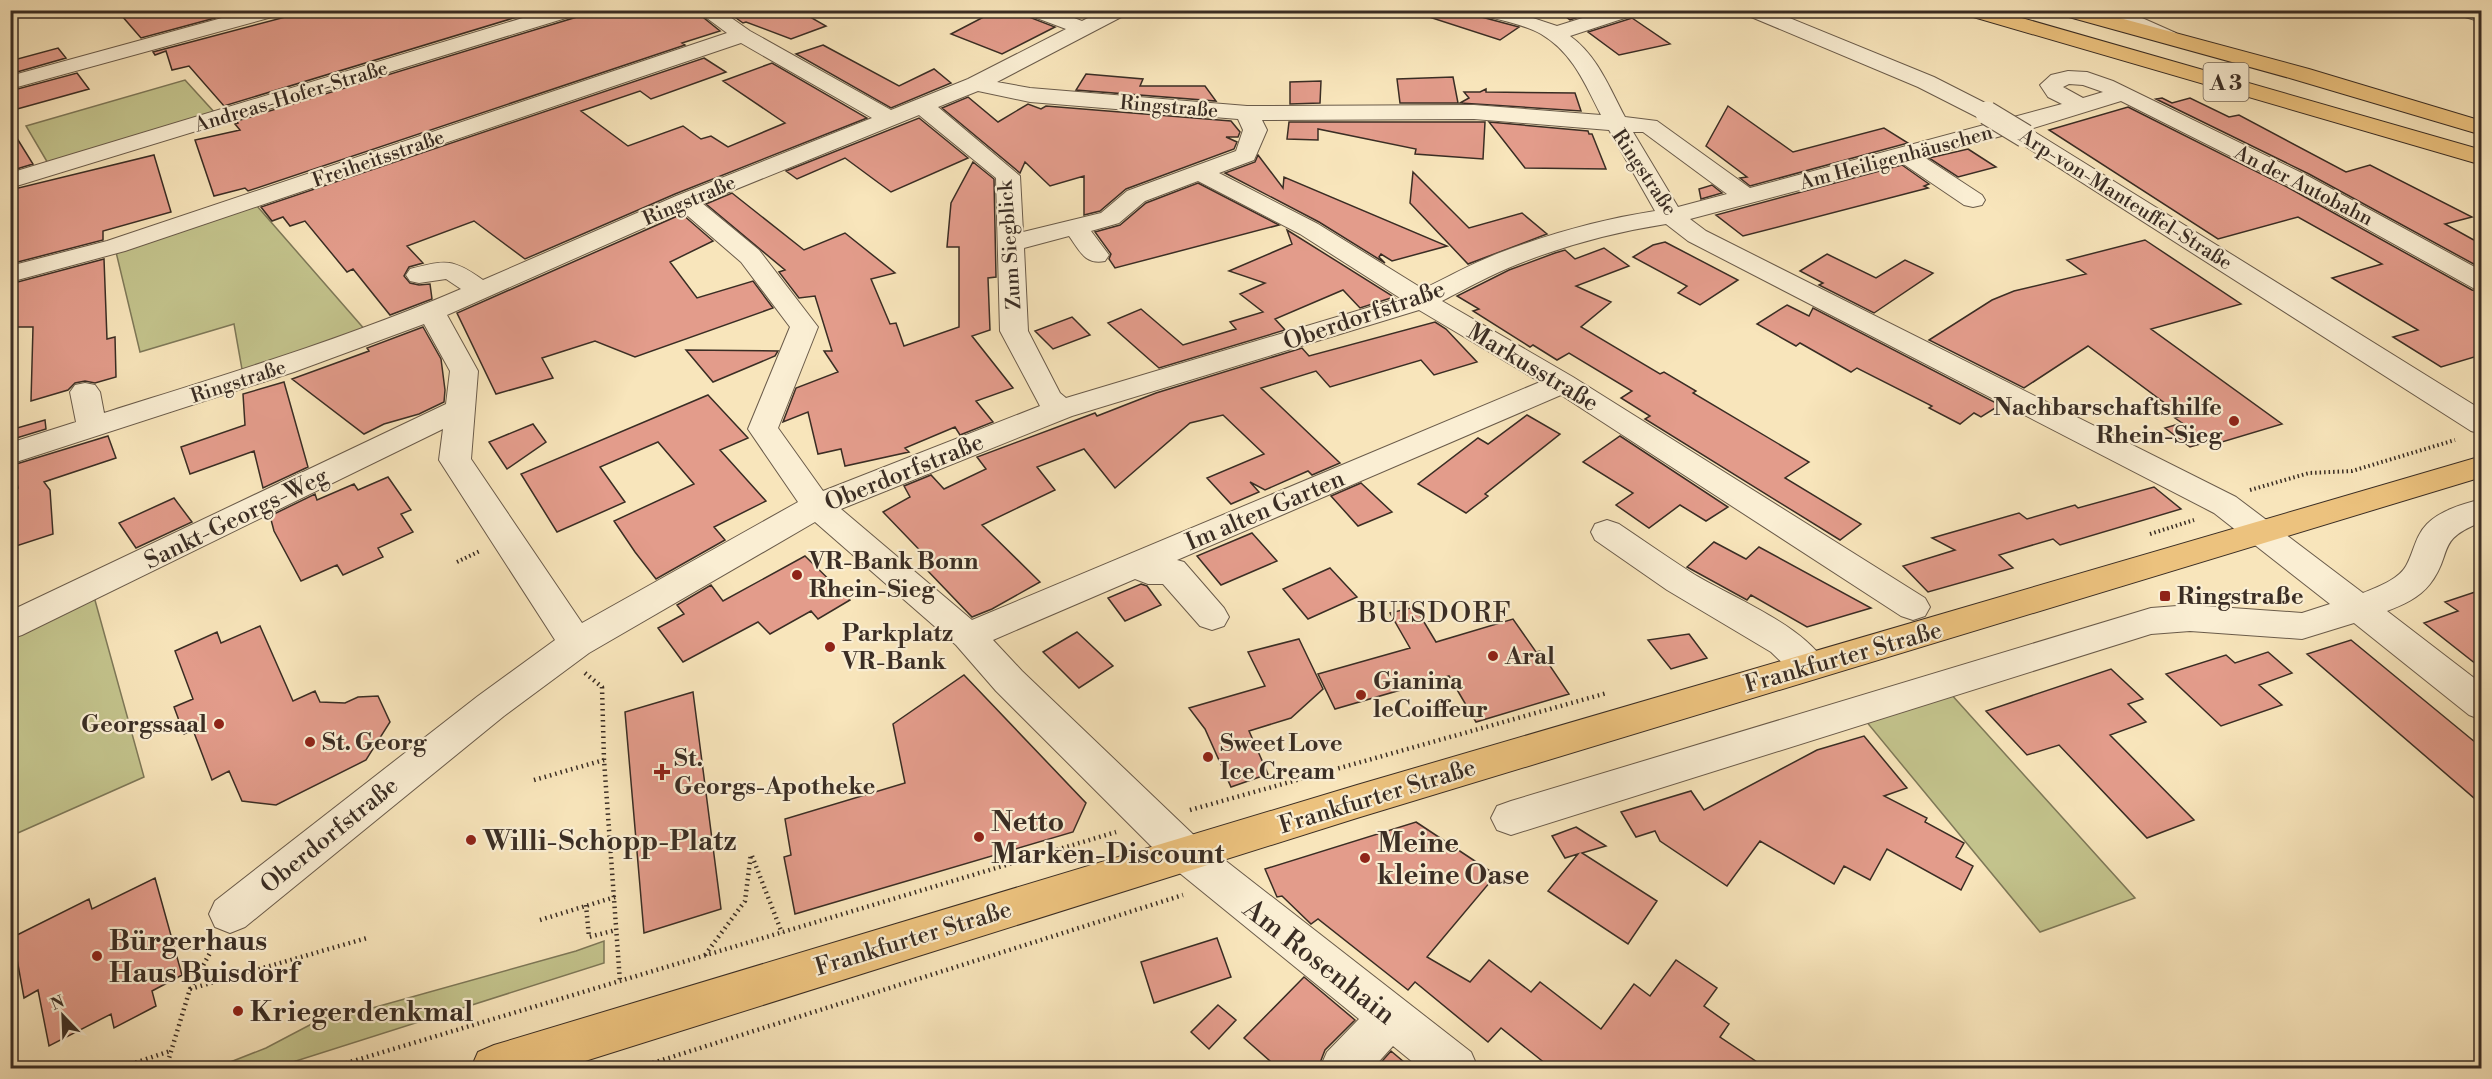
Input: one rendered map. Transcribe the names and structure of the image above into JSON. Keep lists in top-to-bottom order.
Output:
{
  "streets": {
    "main road": ["A 3", "Frankfurter Straße"],
    "street": [
      "Andreas-Hofer-Straße",
      "Ringstraße",
      "Am Heiligenhäuschen",
      "Freiheitsstraße",
      "An der Autobahn",
      "Arp-von-Manteuffel-Straße",
      "Zum Siegblick",
      "Oberdorfstraße",
      "Markusstraße",
      "Im alten Garten",
      "Sankt-Georgs-Weg",
      "Am Rosenhain"
    ]
  },
  "crossings": [
    ["Ringstraße", "Am Heiligenhäuschen"],
    ["Ringstraße", "Zum Siegblick"],
    ["Ringstraße", "Oberdorfstraße"],
    ["Ringstraße", "Frankfurter Straße"],
    ["Ringstraße", "Am Rosenhain"],
    ["Am Heiligenhäuschen", "An der Autobahn"],
    ["Am Heiligenhäuschen", "Oberdorfstraße"],
    ["Arp-von-Manteuffel-Straße", "Frankfurter Straße"],
    ["Zum Siegblick", "Oberdorfstraße"],
    ["Oberdorfstraße", "Markusstraße"],
    ["Oberdorfstraße", "Am Rosenhain"],
    ["Markusstraße", "Im alten Garten"],
    ["Im alten Garten", "Am Rosenhain"],
    ["Frankfurter Straße", "Am Rosenhain"]
  ],
  "districts": ["BUISDORF"],
  "places": {
    "other": [
      "Nachbarschaftshilfe Rhein-Sieg",
      "VR-Bank Bonn Rhein-Sieg",
      "Parkplatz VR-Bank",
      "Aral",
      "Gianina leCoiffeur",
      "Georgssaal",
      "St. Georg",
      "Sweet Love Ice Cream",
      "Netto Marken-Discount",
      "Willi-Schopp-Platz",
      "Meine kleine Oase",
      "Bürgerhaus Haus Buisdorf",
      "Kriegerdenkmal"
    ],
    "transit": ["Ringstraße"],
    "health": ["St. Georgs-Apotheke"]
  },
  "north": "top left"
}
